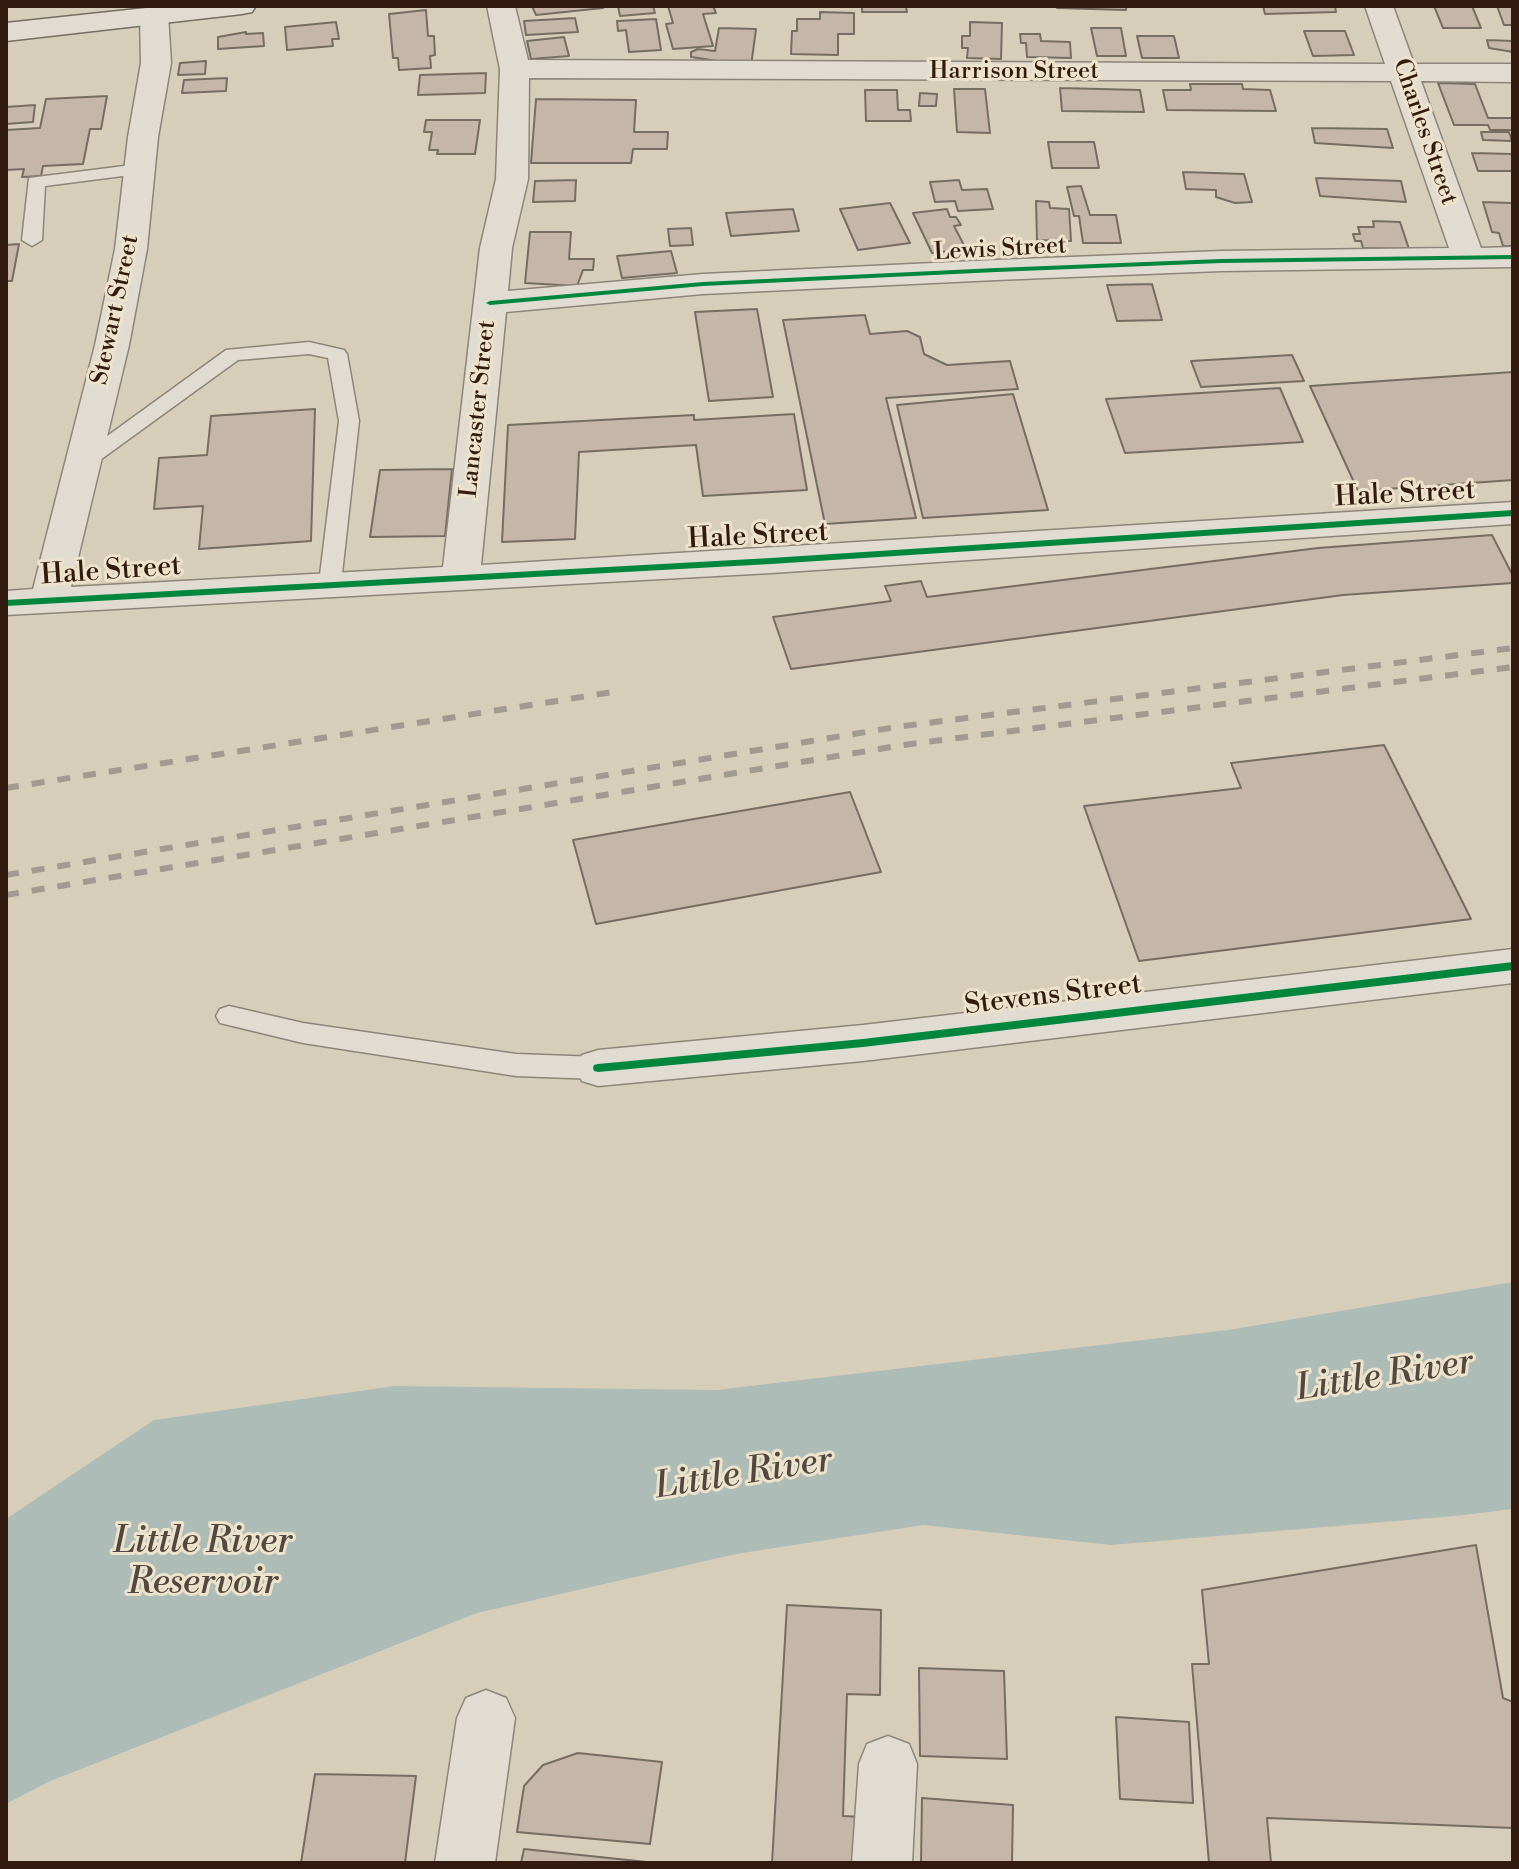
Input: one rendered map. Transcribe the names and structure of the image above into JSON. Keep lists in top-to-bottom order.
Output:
{
  "streets": {
    "street": [
      "Harrison Street",
      "Charles Street",
      "Lewis Street",
      "Stewart Street",
      "Lancaster Street",
      "Hale Street",
      "Stevens Street"
    ]
  },
  "crossings": [
    ["Harrison Street", "Charles Street"],
    ["Harrison Street", "Lancaster Street"],
    ["Charles Street", "Lewis Street"],
    ["Lewis Street", "Lancaster Street"],
    ["Stewart Street", "Hale Street"],
    ["Lancaster Street", "Hale Street"]
  ],
  "water": ["Little River", "Little River Reservoir"]
}
